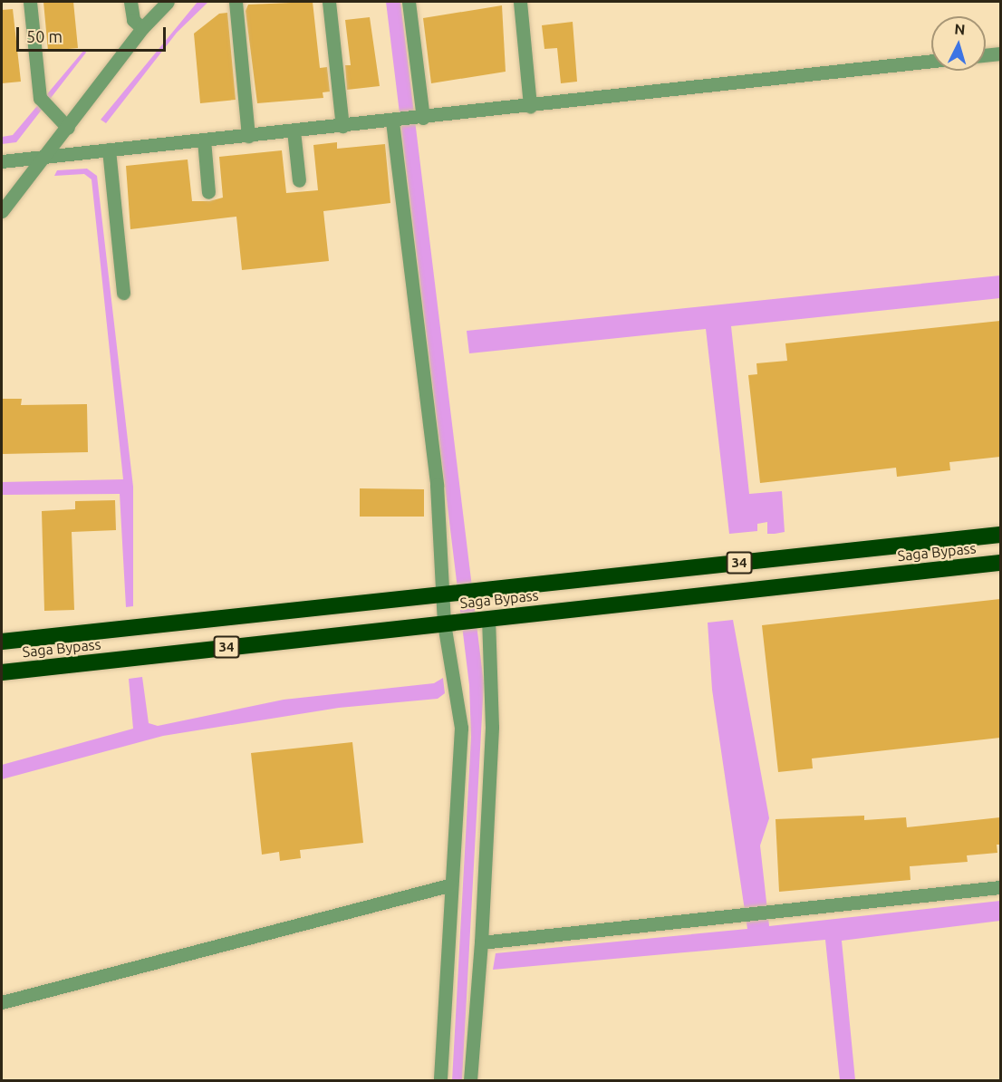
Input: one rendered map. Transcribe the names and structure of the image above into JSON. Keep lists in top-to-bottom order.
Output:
{
  "streets": {
    "highway": ["Saga Bypass", "34"]
  },
  "scale_bar": "50 m",
  "north": "top"
}
